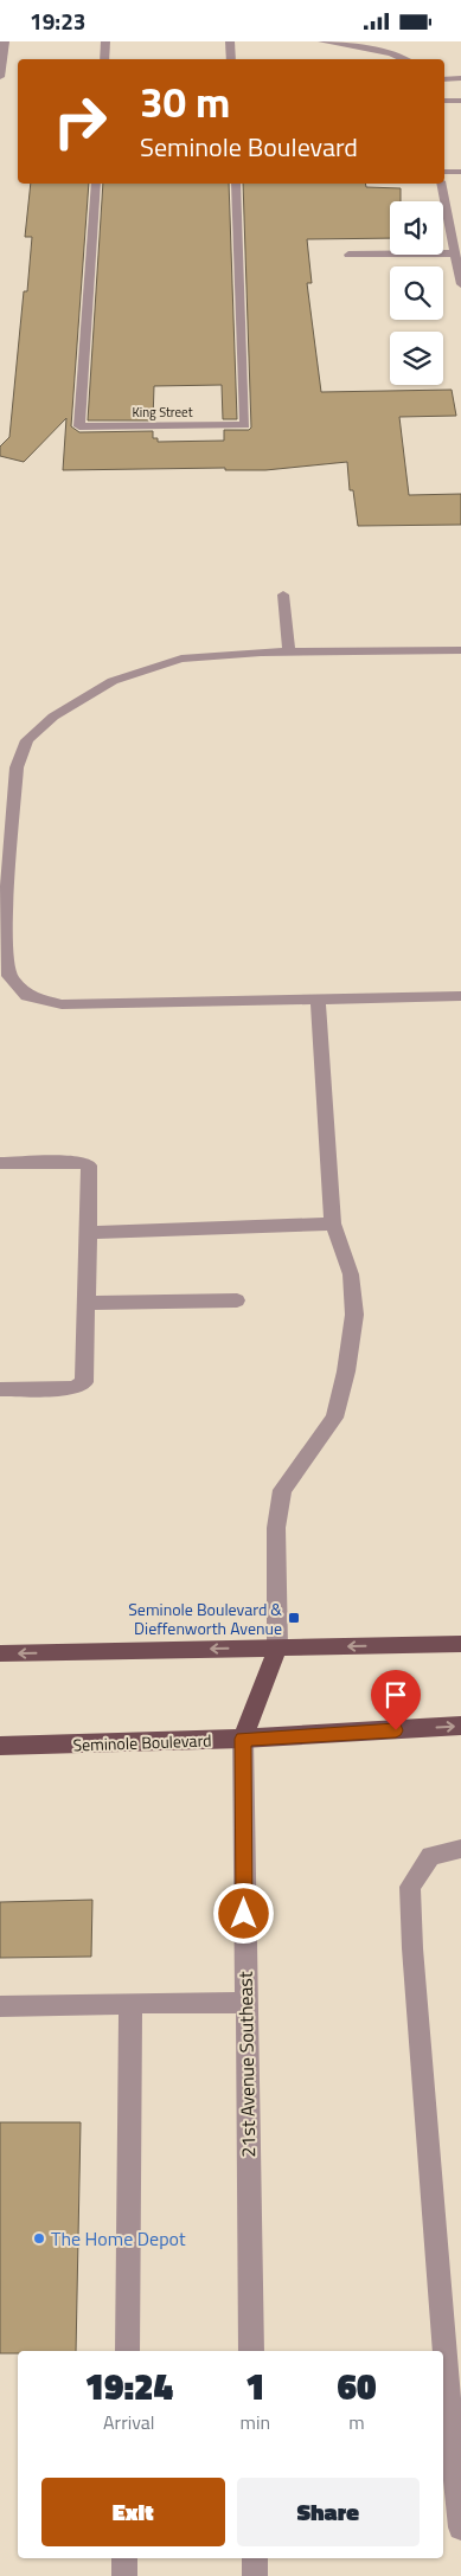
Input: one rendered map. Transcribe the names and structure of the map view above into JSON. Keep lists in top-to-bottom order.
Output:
{
  "streets": {
    "main road": ["Seminole Boulevard"],
    "street": ["King Street", "21st Avenue Southeast"]
  },
  "crossings": [
    ["Seminole Boulevard", "21st Avenue Southeast"]
  ],
  "places": {
    "transit": ["Seminole Boulevard & Dieffenworth Avenue"],
    "other": ["The Home Depot"]
  },
  "page": {
    "status": "19:23",
    "turn": ["30 m", "Seminole Boulevard"],
    "eta": [
      "19:24",
      "Arrival",
      "1",
      "min",
      "60",
      "m"
    ],
    "buttons": ["Exit", "Share"]
  }
}
